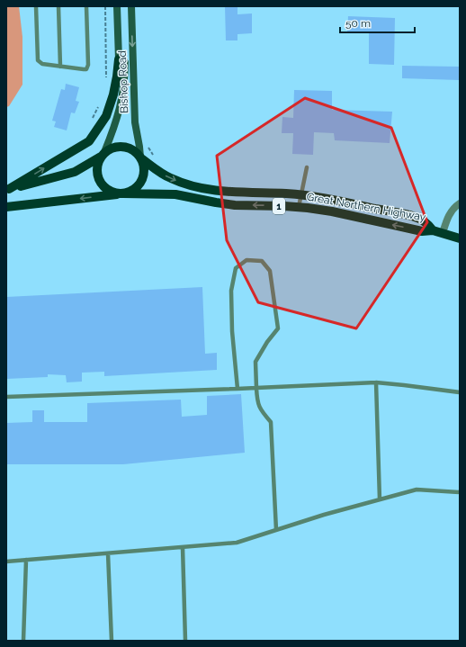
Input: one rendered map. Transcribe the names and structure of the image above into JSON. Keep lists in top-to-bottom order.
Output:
{
  "streets": {
    "main road": ["1", "Great Northern Highway"],
    "street": ["Bishop Road"]
  },
  "crossings": [
    ["Bishop Road", "1"],
    ["Bishop Road", "Great Northern Highway"],
    ["1", "Great Northern Highway"]
  ],
  "scale_bar": "50 m"
}
